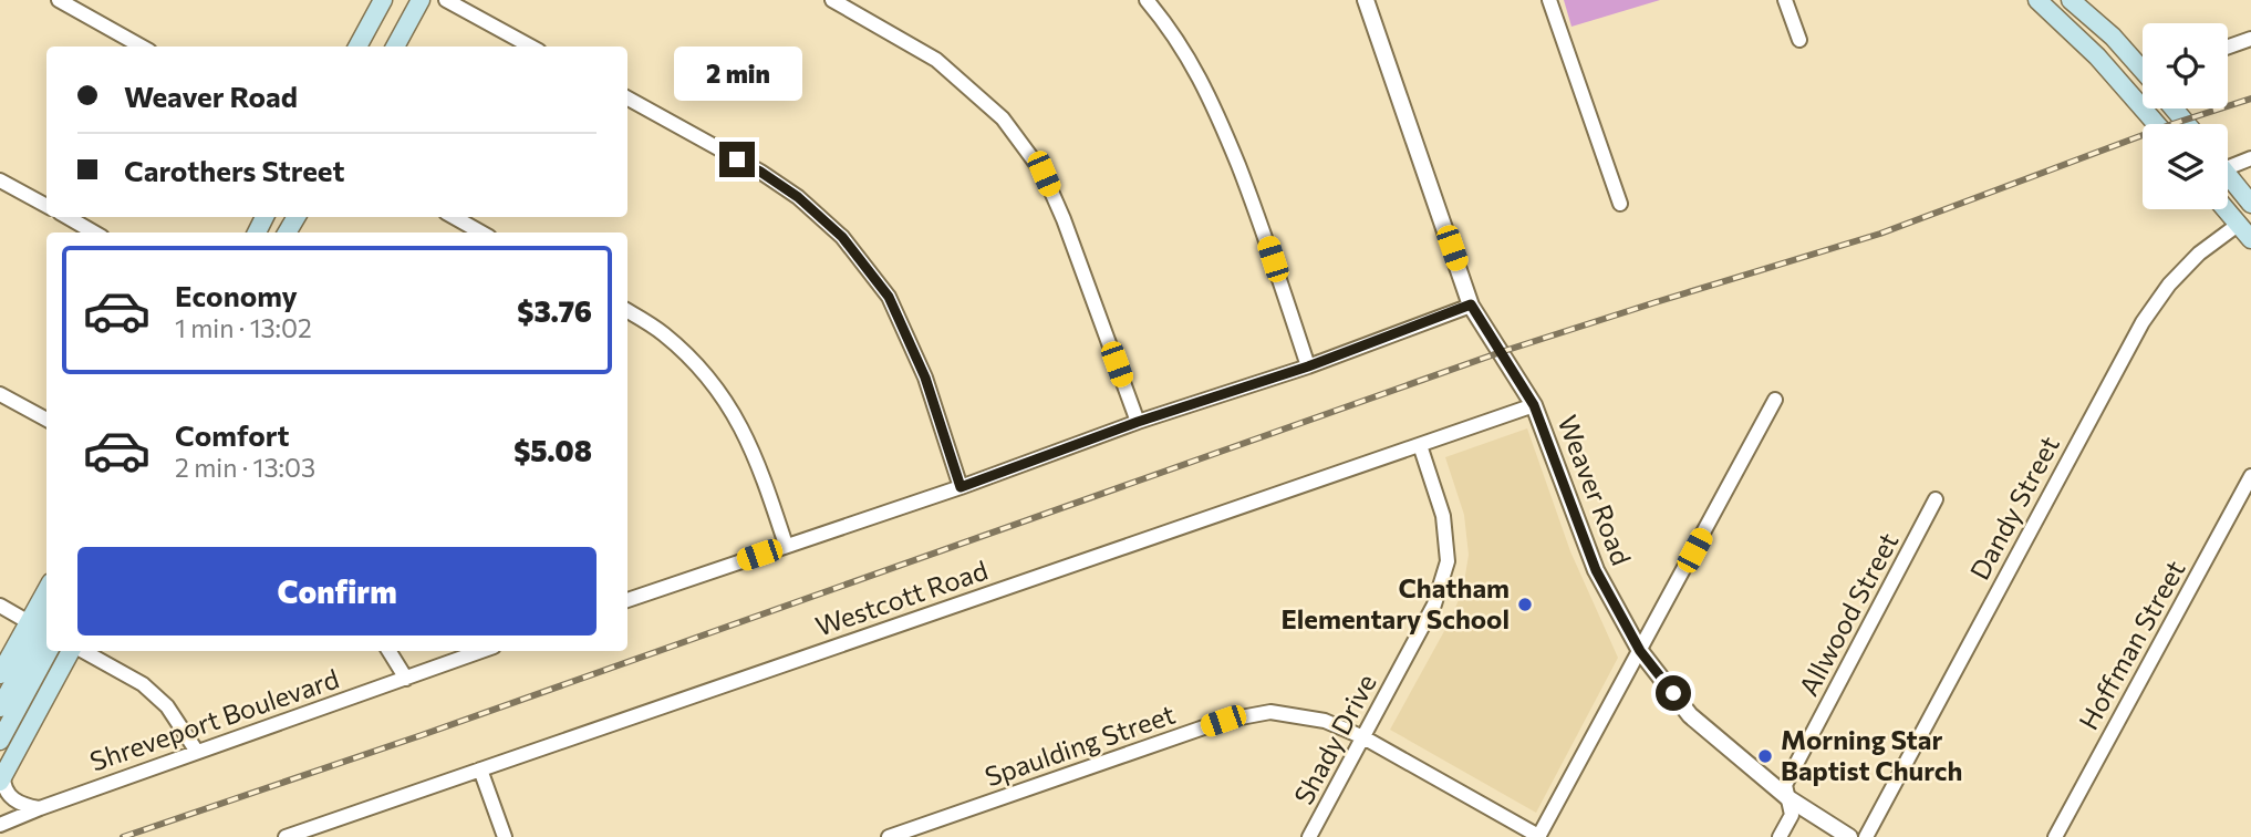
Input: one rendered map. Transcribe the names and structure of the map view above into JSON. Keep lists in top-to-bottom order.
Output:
{
  "streets": {
    "street": [
      "Weaver Road",
      "Dandy Street",
      "Westcott Road",
      "Allwood Street",
      "Hoffman Street",
      "Shreveport Boulevard",
      "Shady Drive",
      "Spaulding Street"
    ]
  },
  "crossings": [
    ["Weaver Road", "Westcott Road"],
    ["Weaver Road", "Allwood Street"],
    ["Westcott Road", "Shady Drive"],
    ["Shady Drive", "Spaulding Street"]
  ],
  "places": ["Chatham Elementary School", "Morning Star Baptist Church"],
  "page": {
    "bubble": "2 min",
    "banner": ["Weaver Road", "Carothers Street"],
    "list": [
      {
        "name": "Economy",
        "note": "1 min · 13:02",
        "value": "$3.76"
      },
      {
        "name": "Comfort",
        "note": "2 min · 13:03",
        "value": "$5.08"
      }
    ],
    "buttons": "Confirm"
  }
}
